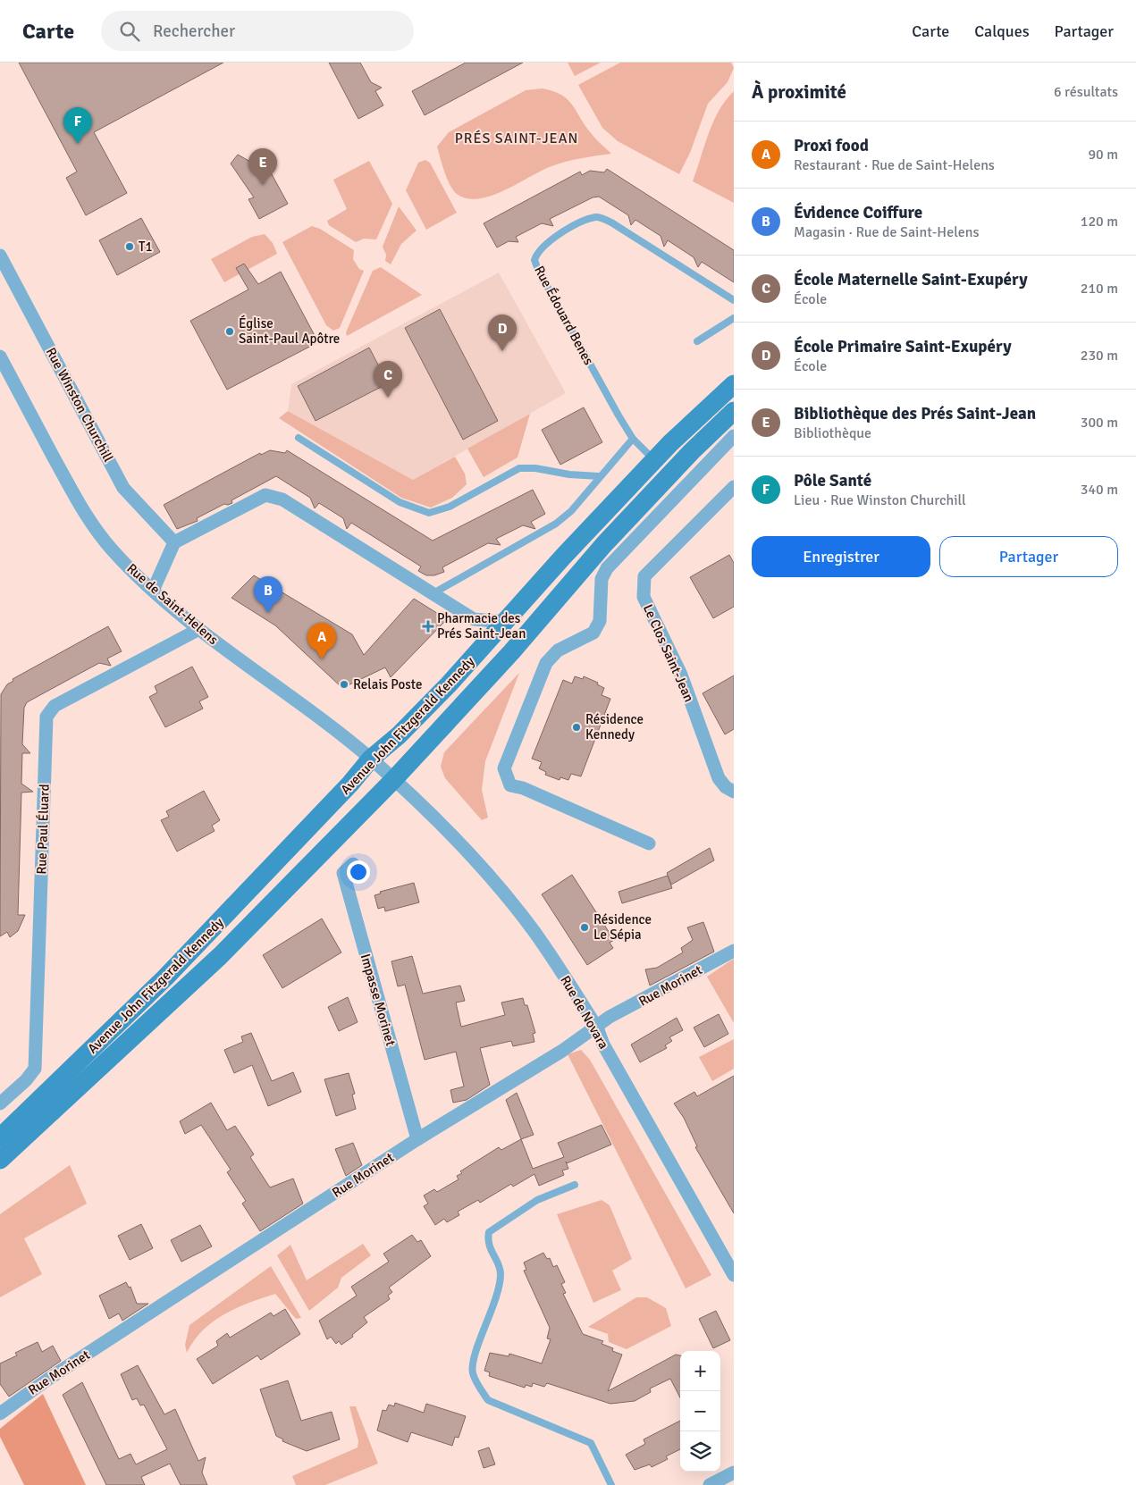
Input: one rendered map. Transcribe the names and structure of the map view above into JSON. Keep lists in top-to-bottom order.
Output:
{
  "streets": {
    "main road": ["Avenue John Fitzgerald Kennedy"],
    "street": [
      "Rue Winston Churchill",
      "Rue de Saint-Helens",
      "Le Clos Saint-Jean",
      "Rue Paul Éluard",
      "Rue Morinet",
      "Impasse Morinet",
      "Rue de Novara"
    ],
    "lane": ["Rue Édouard Benes"]
  },
  "crossings": [
    ["Rue Édouard Benes", "Avenue John Fitzgerald Kennedy"],
    ["Rue de Saint-Helens", "Avenue John Fitzgerald Kennedy"],
    ["Rue de Saint-Helens", "Rue Paul Éluard"],
    ["Rue de Saint-Helens", "Rue de Novara"],
    ["Avenue John Fitzgerald Kennedy", "Rue de Novara"],
    ["Rue Morinet", "Impasse Morinet"],
    ["Rue Morinet", "Rue de Novara"]
  ],
  "districts": ["PRÉS SAINT-JEAN"],
  "places": {
    "other": [
      "T1",
      "Église Saint-Paul Apôtre",
      "Relais Poste",
      "Résidence Kennedy",
      "Résidence Le Sépia"
    ],
    "health": ["Pharmacie des Prés Saint-Jean"]
  },
  "page": {
    "header": "Carte",
    "search": "Rechercher",
    "nav": ["Carte", "Calques", "Partager"],
    "heading": ["À proximité", "6 résultats"],
    "pins": [
      "F",
      "E",
      "D",
      "C",
      "B",
      "A"
    ],
    "list": [
      {
        "mark": "A",
        "name": "Proxi food",
        "note": "Restaurant · Rue de Saint-Helens",
        "value": "90 m"
      },
      {
        "mark": "B",
        "name": "Évidence Coiffure",
        "note": "Magasin · Rue de Saint-Helens",
        "value": "120 m"
      },
      {
        "mark": "C",
        "name": "École Maternelle Saint-Exupéry",
        "note": "École",
        "value": "210 m"
      },
      {
        "mark": "D",
        "name": "École Primaire Saint-Exupéry",
        "note": "École",
        "value": "230 m"
      },
      {
        "mark": "E",
        "name": "Bibliothèque des Prés Saint-Jean",
        "note": "Bibliothèque",
        "value": "300 m"
      },
      {
        "mark": "F",
        "name": "Pôle Santé",
        "note": "Lieu · Rue Winston Churchill",
        "value": "340 m"
      }
    ],
    "buttons": ["Enregistrer", "Partager"],
    "map_buttons": ["+", "−"]
  }
}
